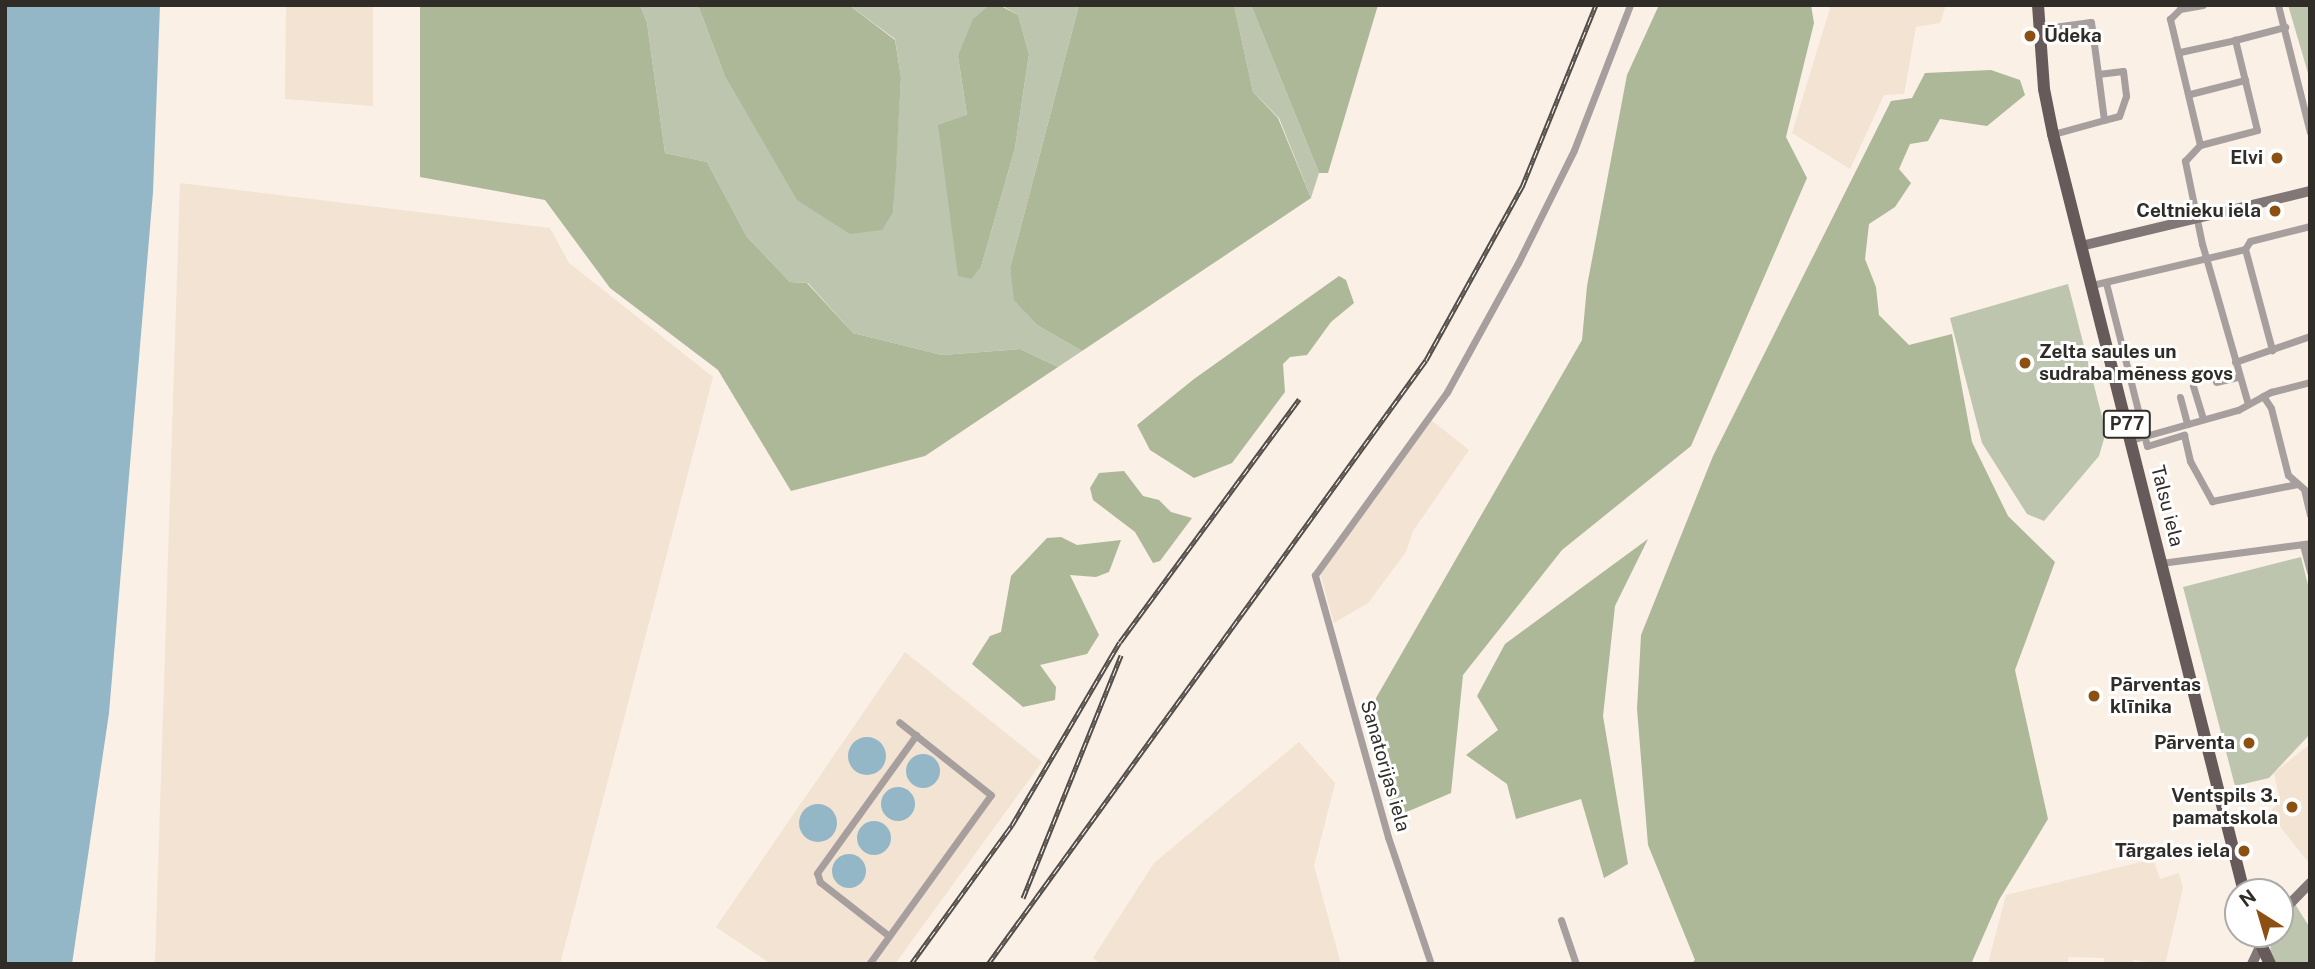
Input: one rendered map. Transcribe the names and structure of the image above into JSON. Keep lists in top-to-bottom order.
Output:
{
  "streets": {
    "main road": ["P77", "Talsu iela"],
    "street": ["Sanatorijas iela"]
  },
  "places": [
    "Ūdeka",
    "Elvi",
    "Celtnieku iela",
    "Zelta saules un sudraba mēness govs",
    "Pārventas klīnika",
    "Pārventa",
    "Ventspils 3. pamatskola",
    "Tārgales iela"
  ],
  "north": "top left"
}
